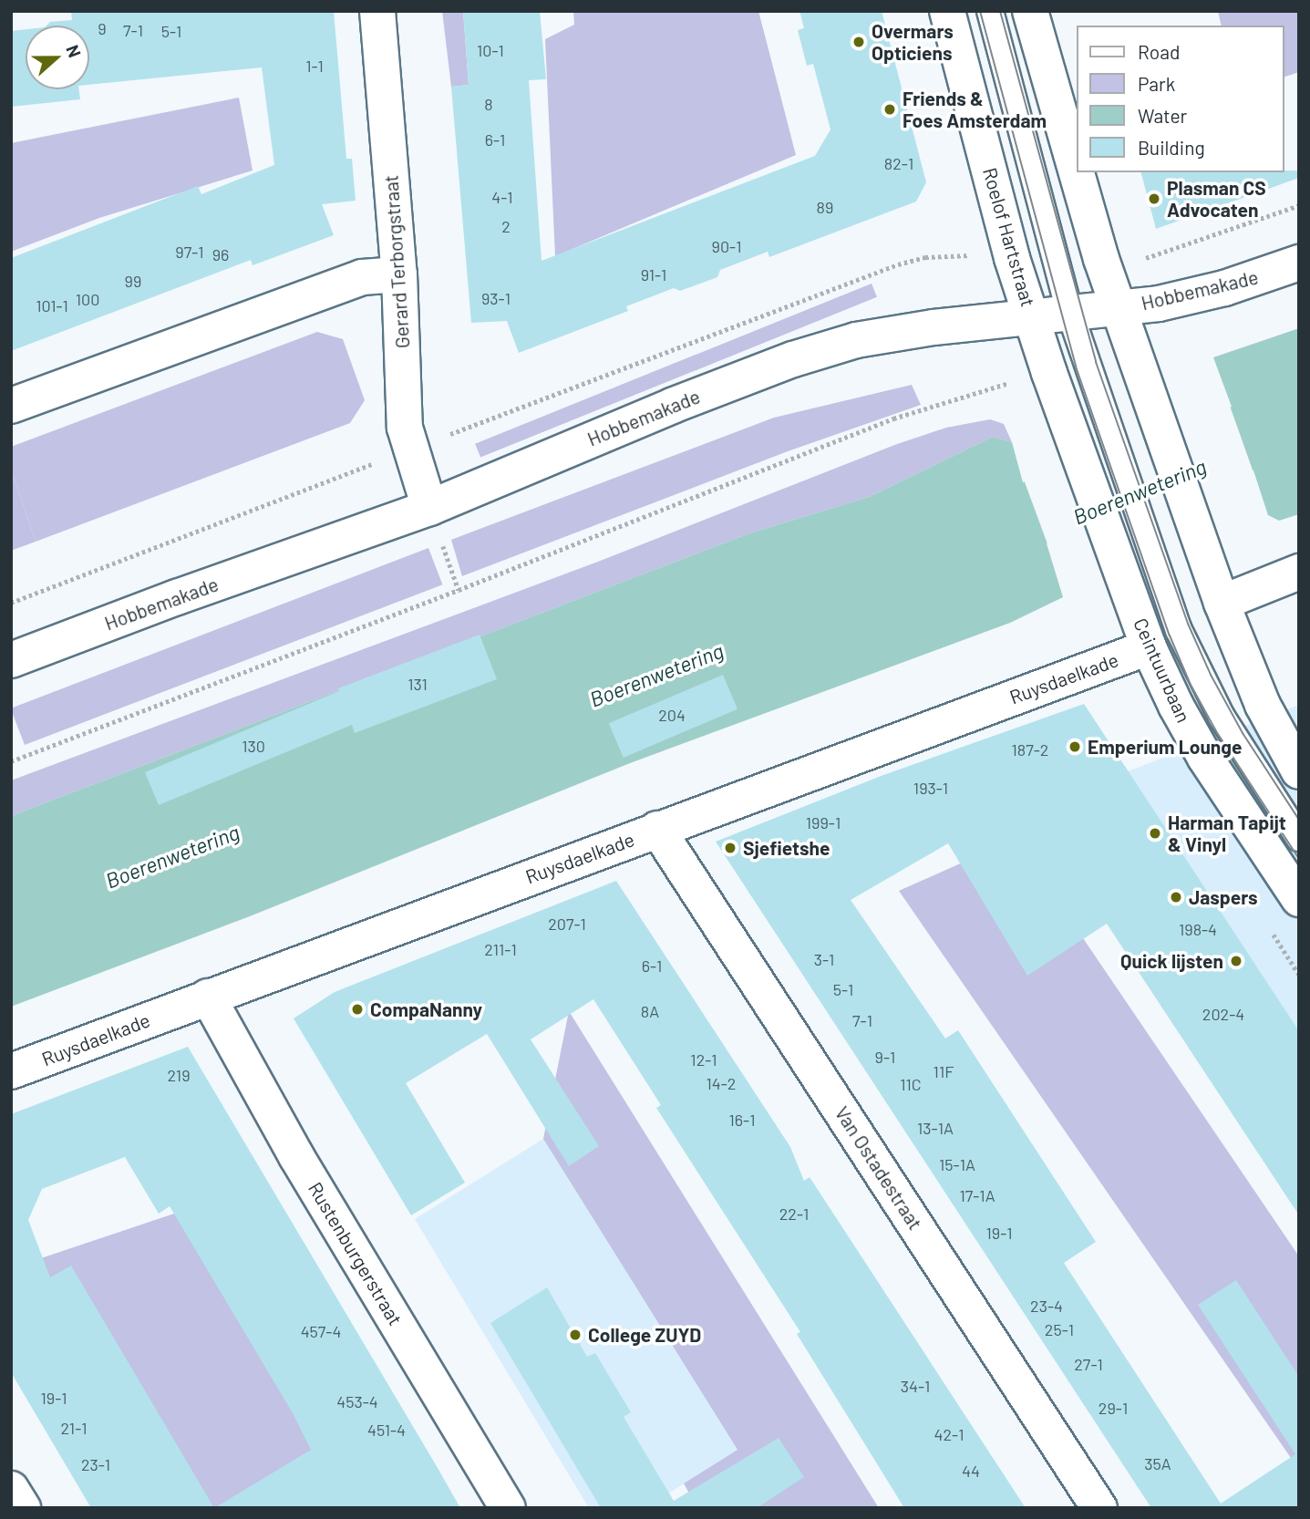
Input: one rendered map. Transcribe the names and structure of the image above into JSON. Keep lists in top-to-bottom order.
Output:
{
  "streets": {
    "street": [
      "Roelof Hartstraat",
      "Gerard Terborgstraat",
      "Hobbemakade",
      "Ceintuurbaan",
      "Ruysdaelkade",
      "Van Ostadestraat",
      "Rustenburgerstraat"
    ]
  },
  "crossings": [
    ["Roelof Hartstraat", "Hobbemakade"],
    ["Roelof Hartstraat", "Ceintuurbaan"],
    ["Gerard Terborgstraat", "Hobbemakade"],
    ["Hobbemakade", "Ceintuurbaan"],
    ["Ceintuurbaan", "Ruysdaelkade"],
    ["Ruysdaelkade", "Van Ostadestraat"],
    ["Ruysdaelkade", "Rustenburgerstraat"]
  ],
  "water": ["Boerenwetering"],
  "places": [
    "Overmars Opticiens",
    "Friends & Foes Amsterdam",
    "Plasman CS Advocaten",
    "Emperium Lounge",
    "Harman Tapijt & Vinyl",
    "Sjefietshe",
    "Jaspers",
    "Quick lijsten",
    "CompaNanny",
    "College ZUYD"
  ],
  "house_numbers": [
    "9",
    "7-1",
    "5-1",
    "10-1",
    "1-1",
    "8",
    "6-1",
    "82-1",
    "4-1",
    "89",
    "2",
    "90-1",
    "97-1",
    "96",
    "91-1",
    "99",
    "93-1",
    "100",
    "101-1",
    "131",
    "204",
    "130",
    "187-2",
    "193-1",
    "199-1",
    "207-1",
    "198-4",
    "211-1",
    "3-1",
    "6-1",
    "5-1",
    "8A",
    "202-4",
    "7-1",
    "9-1",
    "12-1",
    "11F",
    "219",
    "14-2",
    "11C",
    "16-1",
    "13-1A",
    "15-1A",
    "17-1A",
    "22-1",
    "19-1",
    "23-4",
    "25-1",
    "457-4",
    "27-1",
    "34-1",
    "19-1",
    "453-4",
    "29-1",
    "21-1",
    "451-4",
    "42-1",
    "35A",
    "23-1",
    "44"
  ],
  "legend": [
    "Road",
    "Park",
    "Water",
    "Building"
  ],
  "north": "right"
}
